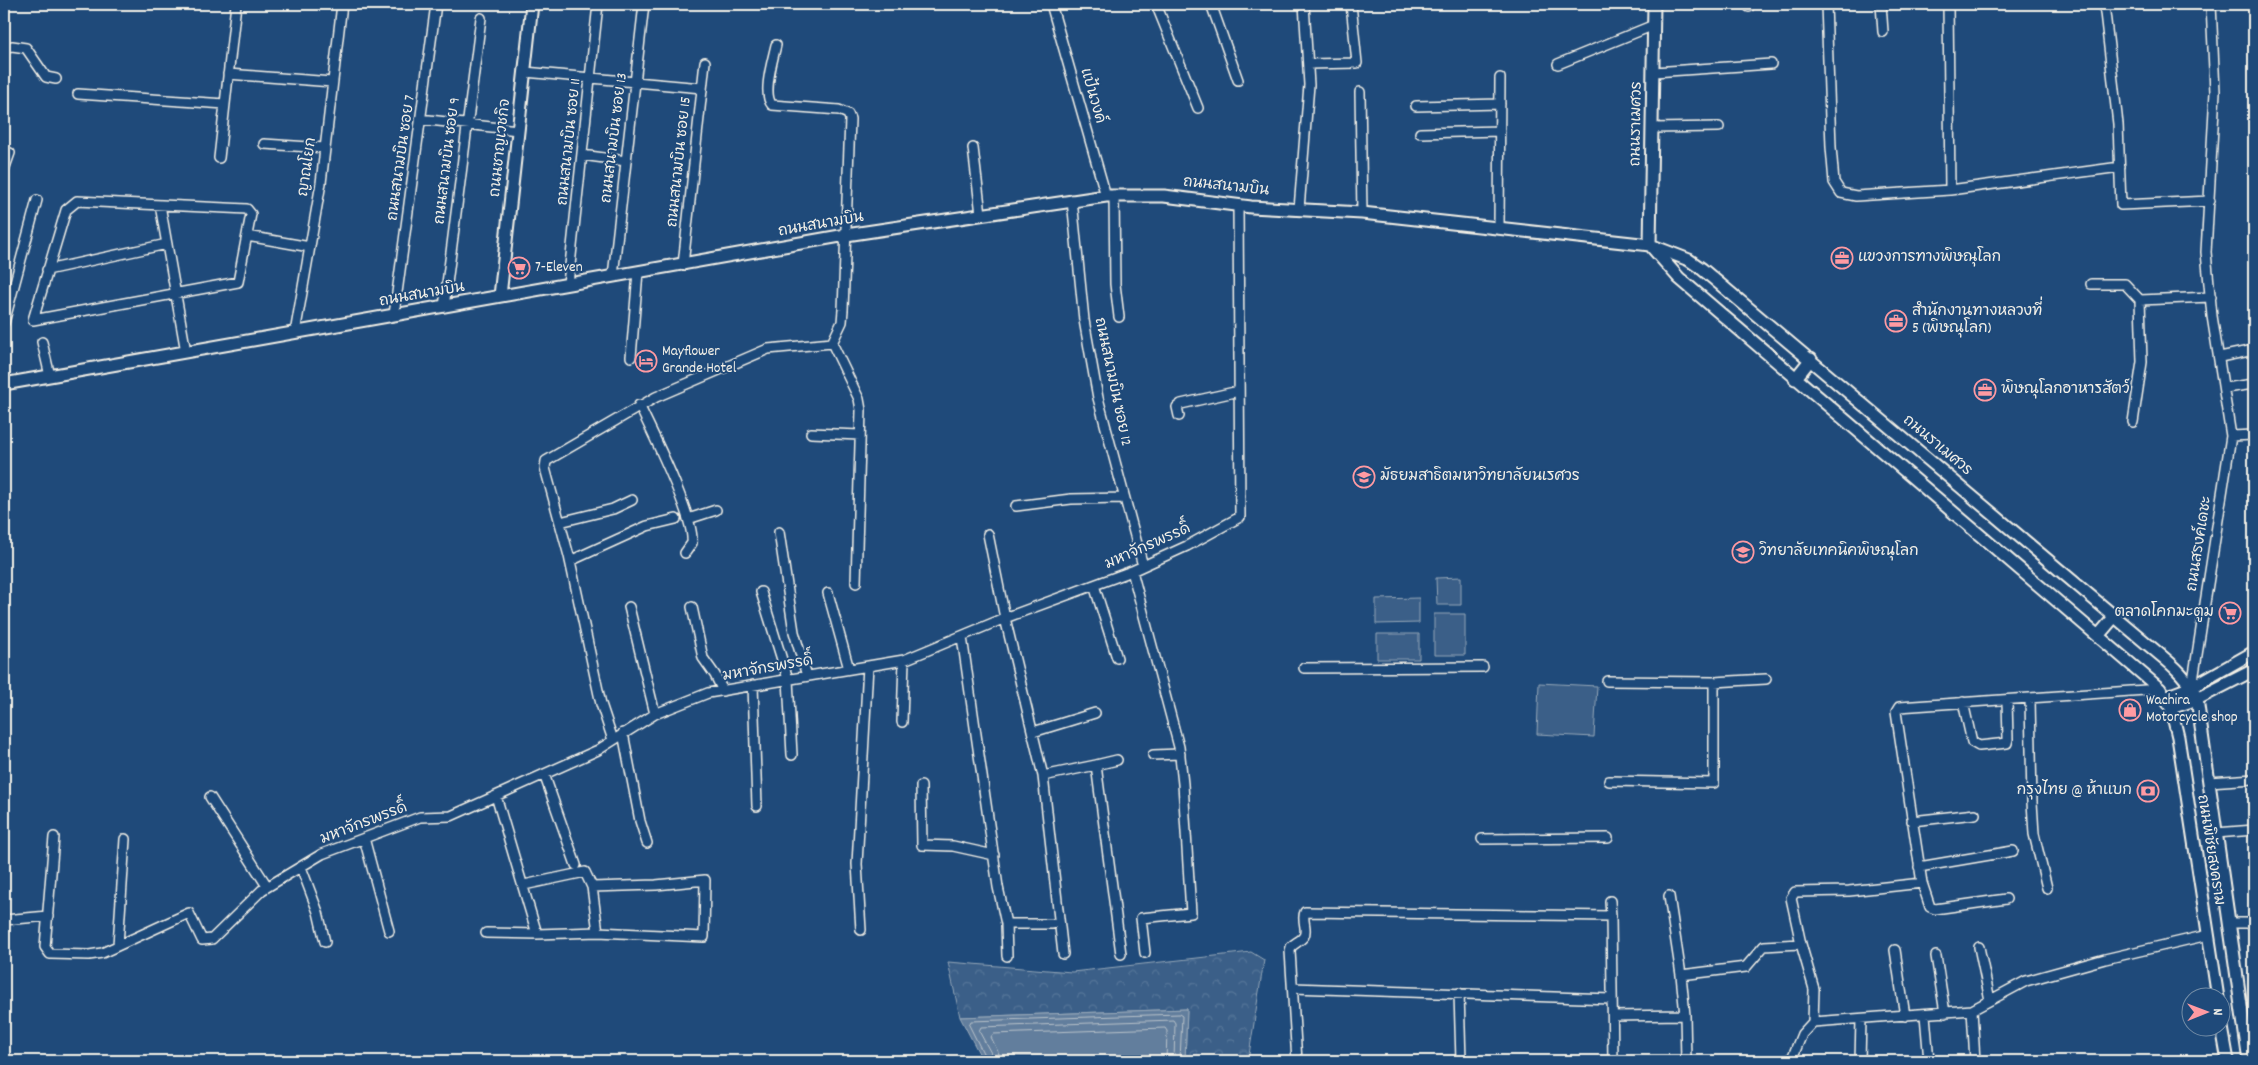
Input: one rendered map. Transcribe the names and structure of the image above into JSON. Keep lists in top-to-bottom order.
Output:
{
  "streets": {
    "main road": [
      "ถนนราเมศวร",
      "ถนนชาญเวชกิจ",
      "ถนนสนามบิน",
      "ถนนพิชัยสงคราม"
    ],
    "street": [
      "แป้นวงค์",
      "ถนนสนามบิน ซอย 13",
      "ถนนสนามบิน ซอย 11",
      "ถนนสนามบิน ซอย 7",
      "ถนนสนามบิน ซอย 9",
      "ถนนสนามบิน ซอย 15",
      "ญาณโยก",
      "ถนนสนามบิน ซอย 12",
      "ถนนสรงค์เดชะ",
      "มหาจักรพรรดิ์"
    ]
  },
  "crossings": [
    ["แป้นวงค์", "ถนนสนามบิน"],
    ["ถนนราเมศวร", "ถนนสนามบิน"],
    ["ถนนราเมศวร", "ถนนสรงค์เดชะ"],
    ["ถนนราเมศวร", "ถนนพิชัยสงคราม"],
    ["ถนนสนามบิน ซอย 13", "ถนนสนามบิน"],
    ["ถนนสนามบิน ซอย 11", "ถนนสนามบิน"],
    ["ถนนชาญเวชกิจ", "ถนนสนามบิน"],
    ["ถนนสนามบิน ซอย 7", "ถนนสนามบิน"],
    ["ถนนสนามบิน ซอย 9", "ถนนสนามบิน"],
    ["ถนนสนามบิน ซอย 15", "ถนนสนามบิน"],
    ["ญาณโยก", "ถนนสนามบิน"],
    ["ถนนสนามบิน", "ถนนสนามบิน ซอย 12"],
    ["ถนนสนามบิน", "มหาจักรพรรดิ์"],
    ["ถนนสนามบิน ซอย 12", "มหาจักรพรรดิ์"],
    ["ถนนสรงค์เดชะ", "ถนนพิชัยสงคราม"]
  ],
  "places": {
    "office": ["แขวงการทางพิษณุโลก", "สำนักงานทางหลวงที่ 5 (พิษณุโลก)", "พิษณุโลกอาหารสัตว์"],
    "supermarket": ["7-Eleven", "ตลาดโคกมะตูม"],
    "hotel": ["Mayflower Grande Hotel"],
    "school or university": ["มัธยมสาธิตมหาวิทยาลัยนเรศวร", "วิทยาลัยเทคนิคพิษณุโลก"],
    "shop": ["Wachira Motorcycle shop"],
    "bank": ["กรุงไทย @ ห้าแบก"]
  },
  "north": "right"
}
